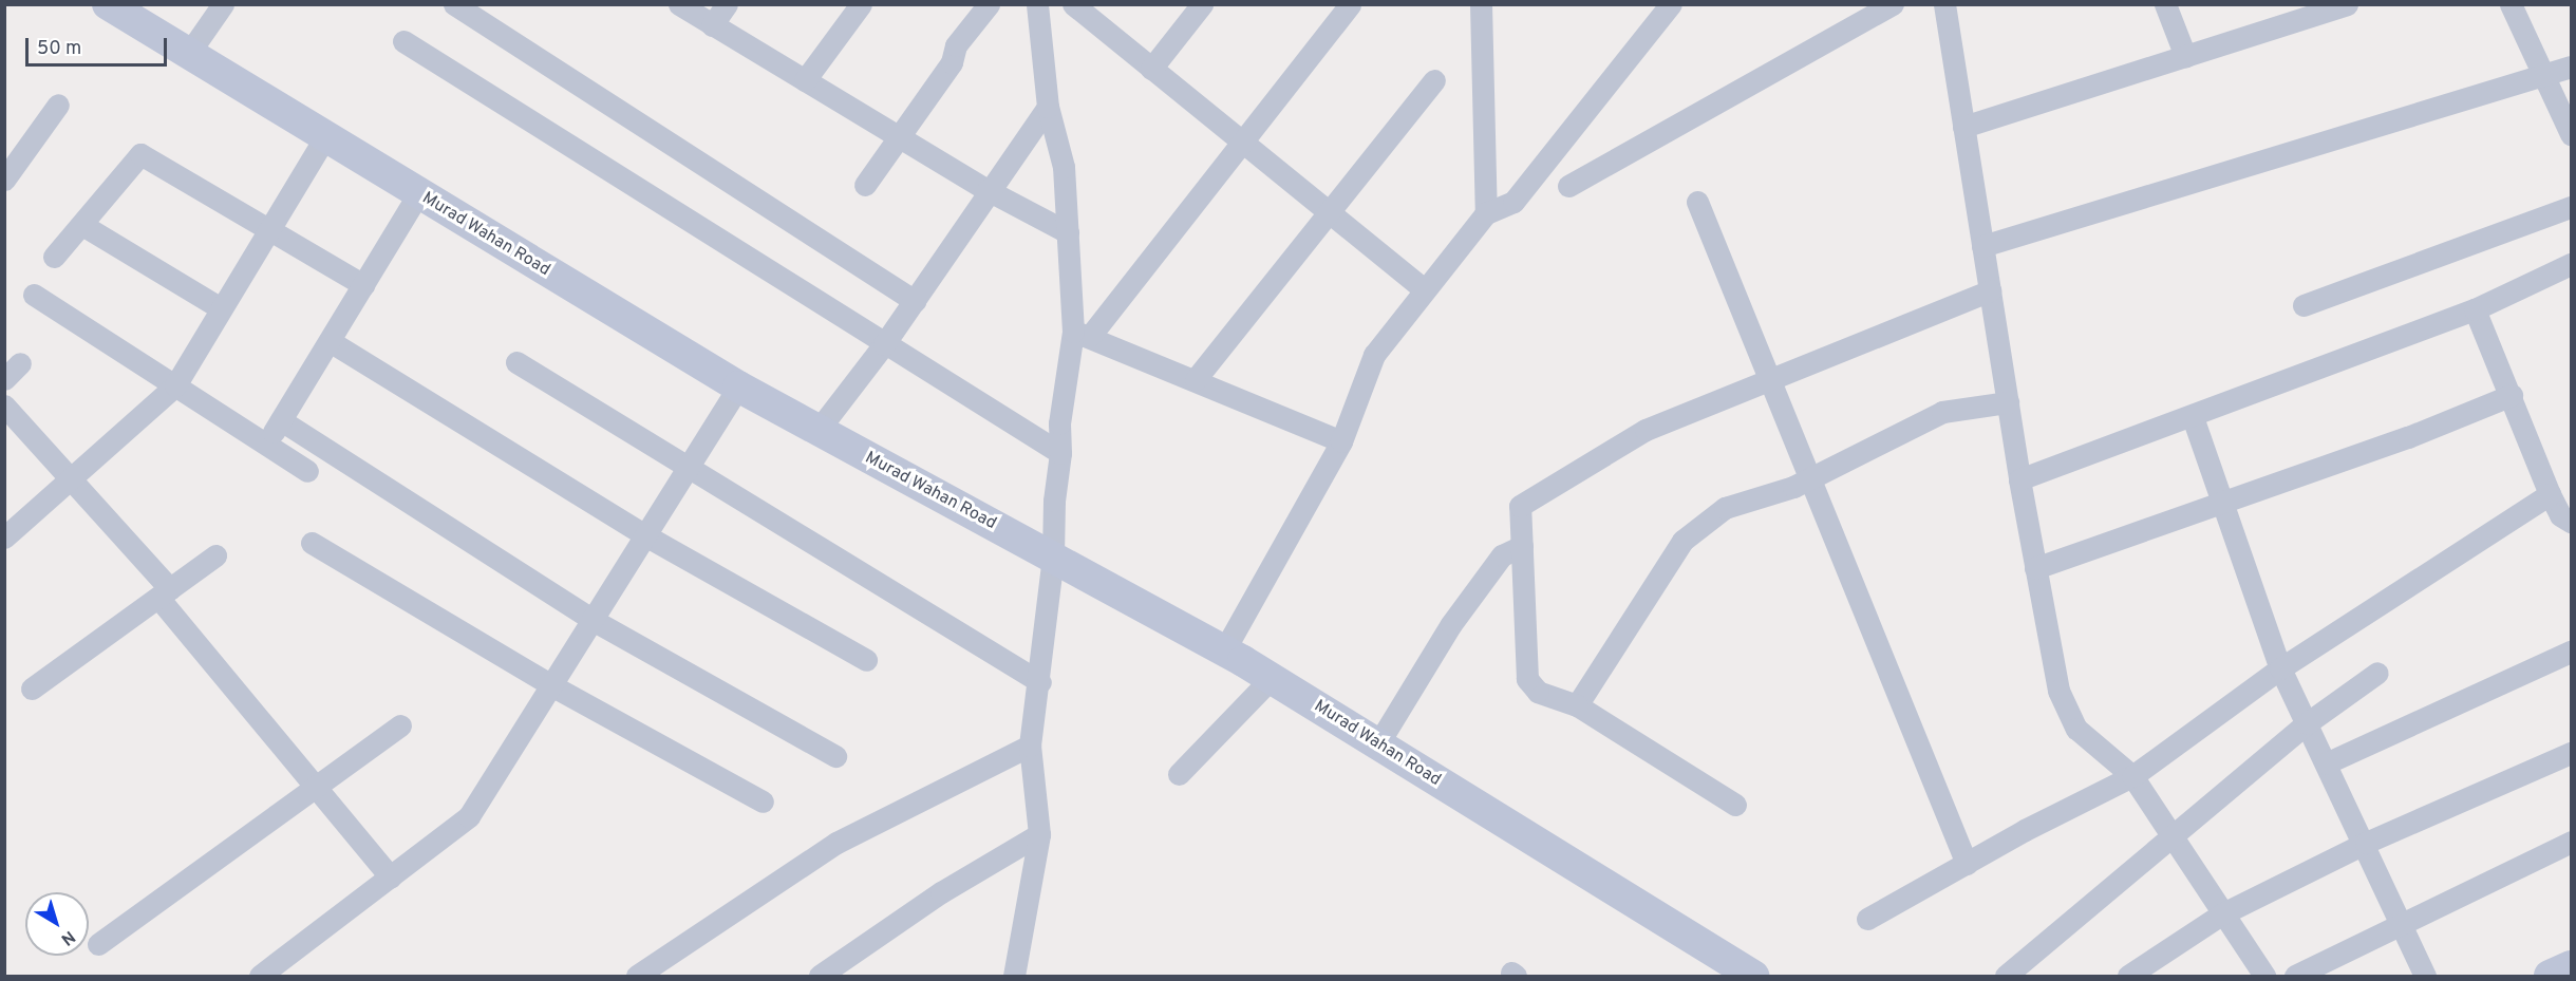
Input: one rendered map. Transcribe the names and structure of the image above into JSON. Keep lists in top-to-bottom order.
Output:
{
  "streets": {
    "street": ["Murad Wahan Road"]
  },
  "scale_bar": "50 m",
  "north": "bottom right"
}
